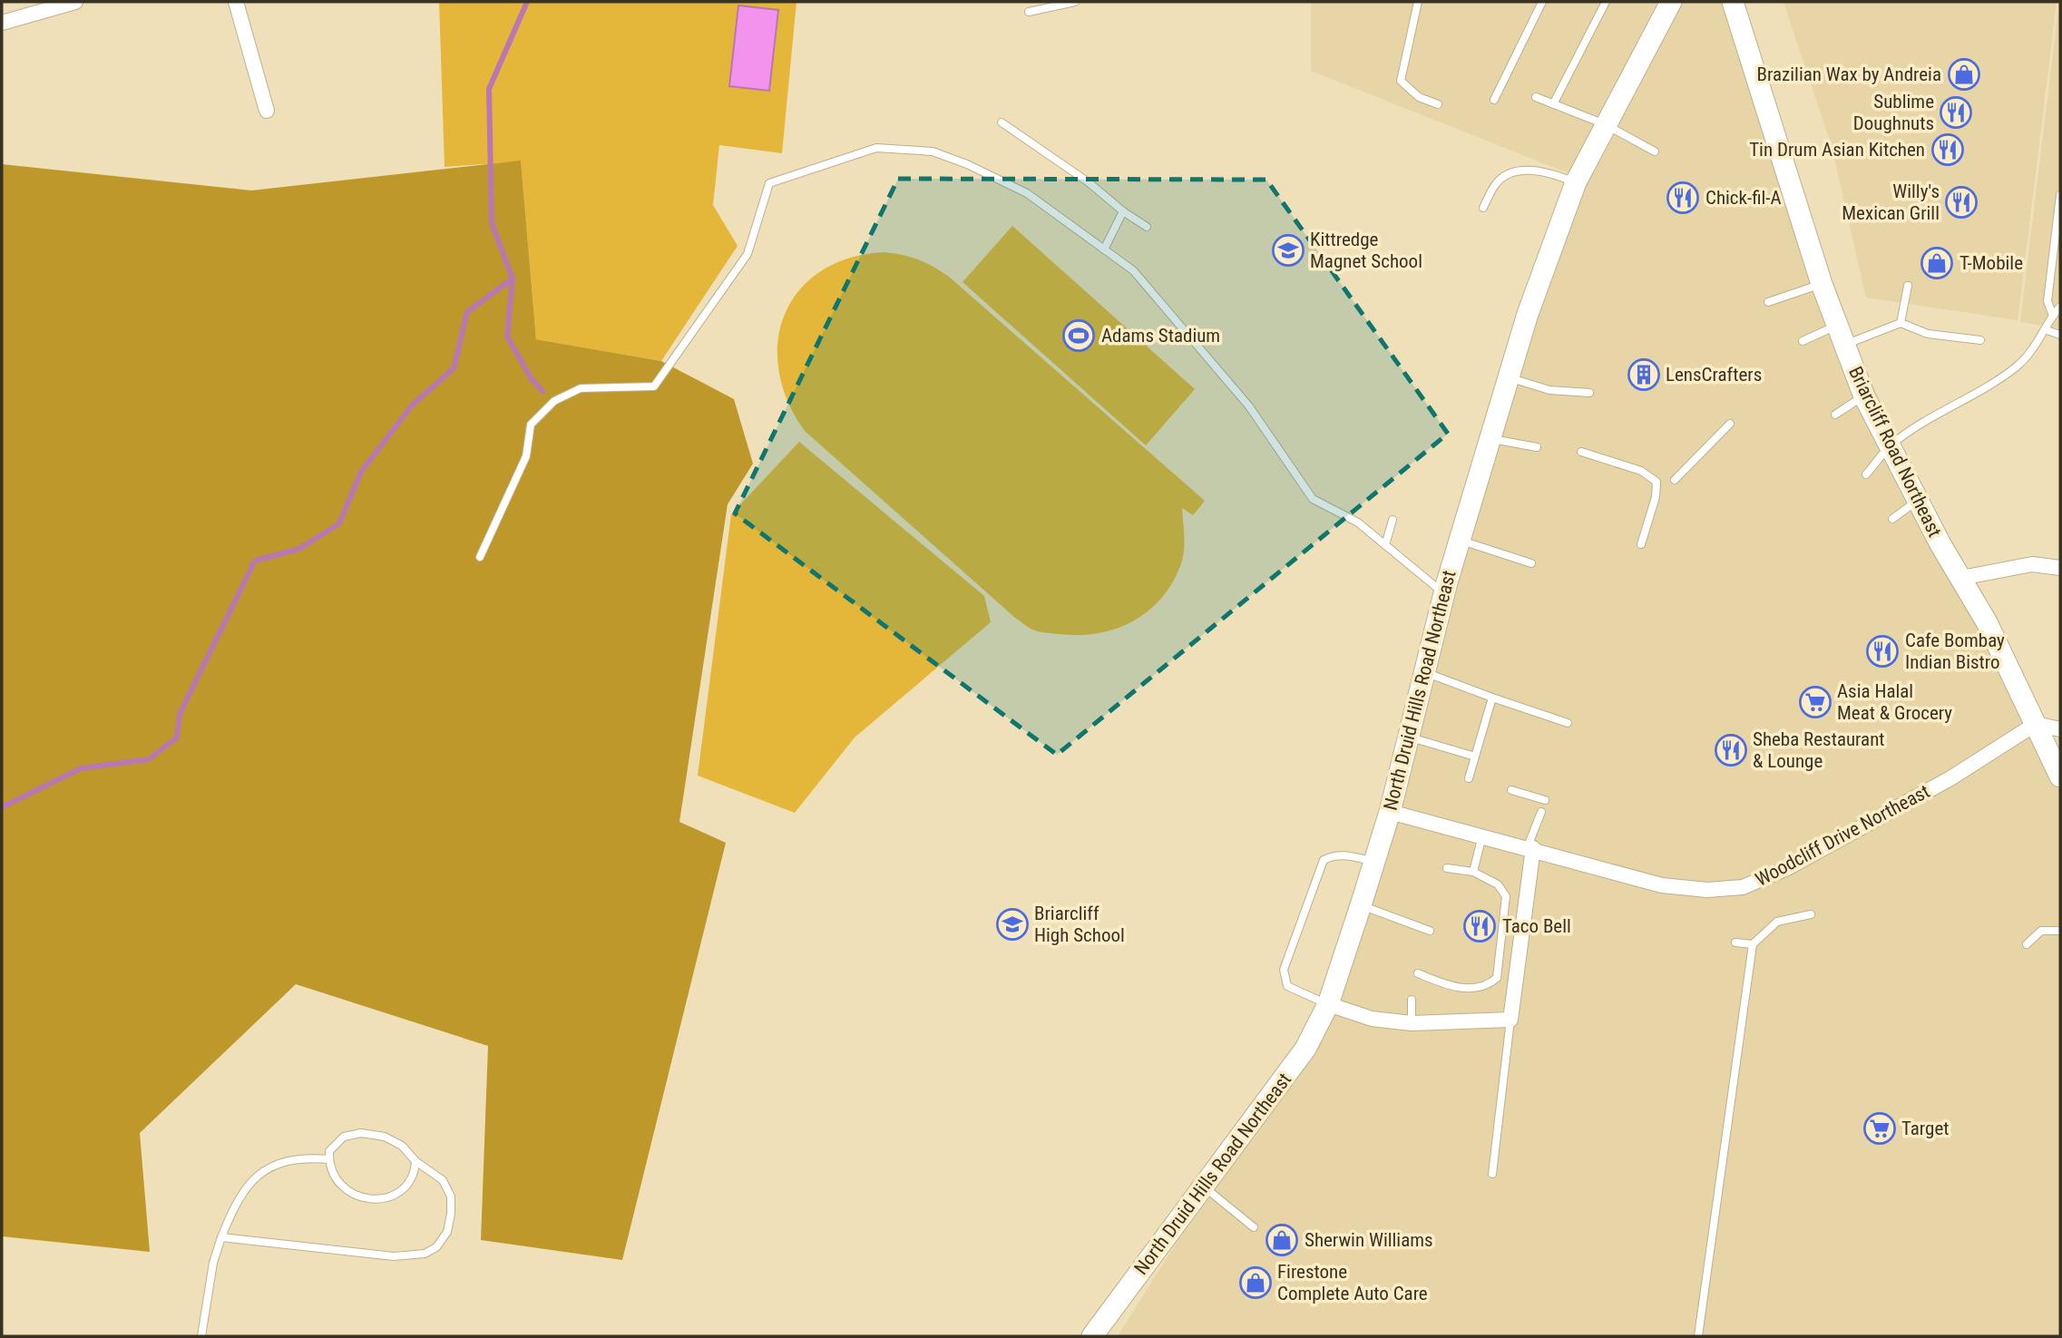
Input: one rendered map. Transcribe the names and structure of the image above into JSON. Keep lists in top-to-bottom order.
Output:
{
  "streets": {
    "main road": ["Briarcliff Road Northeast", "North Druid Hills Road Northeast"],
    "street": ["Woodcliff Drive Northeast"]
  },
  "crossings": [
    ["Briarcliff Road Northeast", "Woodcliff Drive Northeast"],
    ["North Druid Hills Road Northeast", "Woodcliff Drive Northeast"]
  ],
  "places": {
    "shop": [
      "Brazilian Wax by Andreia",
      "T-Mobile",
      "Sherwin Williams",
      "Firestone Complete Auto Care"
    ],
    "restaurant": [
      "Sublime Doughnuts",
      "Tin Drum Asian Kitchen",
      "Chick-fil-A",
      "Willy's Mexican Grill",
      "Cafe Bombay Indian Bistro",
      "Sheba Restaurant & Lounge",
      "Taco Bell"
    ],
    "school or university": ["Kittredge Magnet School", "Briarcliff High School"],
    "sports": ["Adams Stadium"],
    "building": ["LensCrafters"],
    "supermarket": ["Asia Halal Meat & Grocery", "Target"]
  }
}
